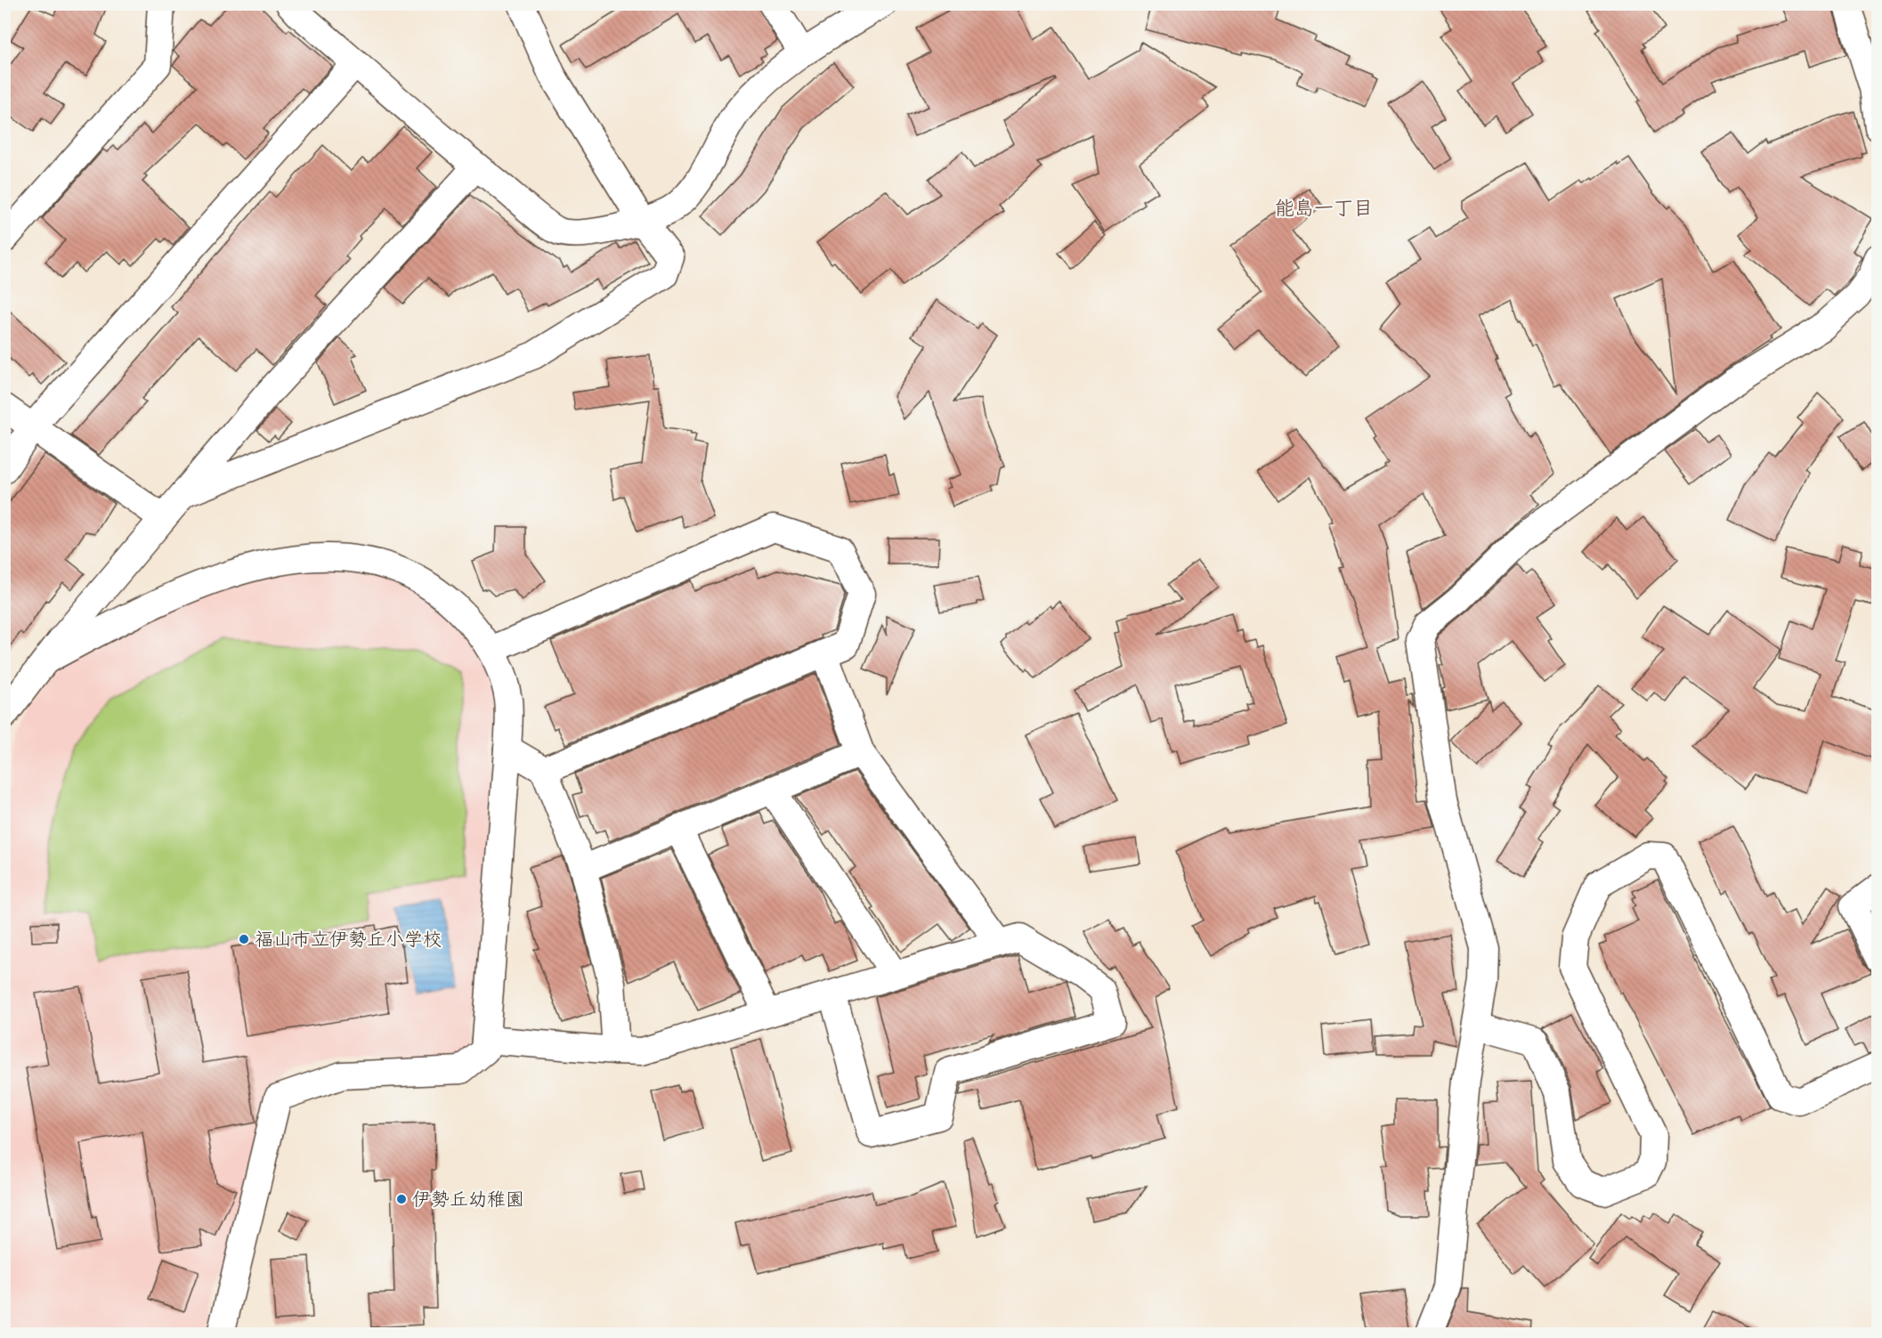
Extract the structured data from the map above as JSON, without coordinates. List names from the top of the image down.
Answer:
{
  "districts": ["能島一丁目"],
  "places": ["福山市立伊勢丘小学校", "伊勢丘幼稚園"]
}
